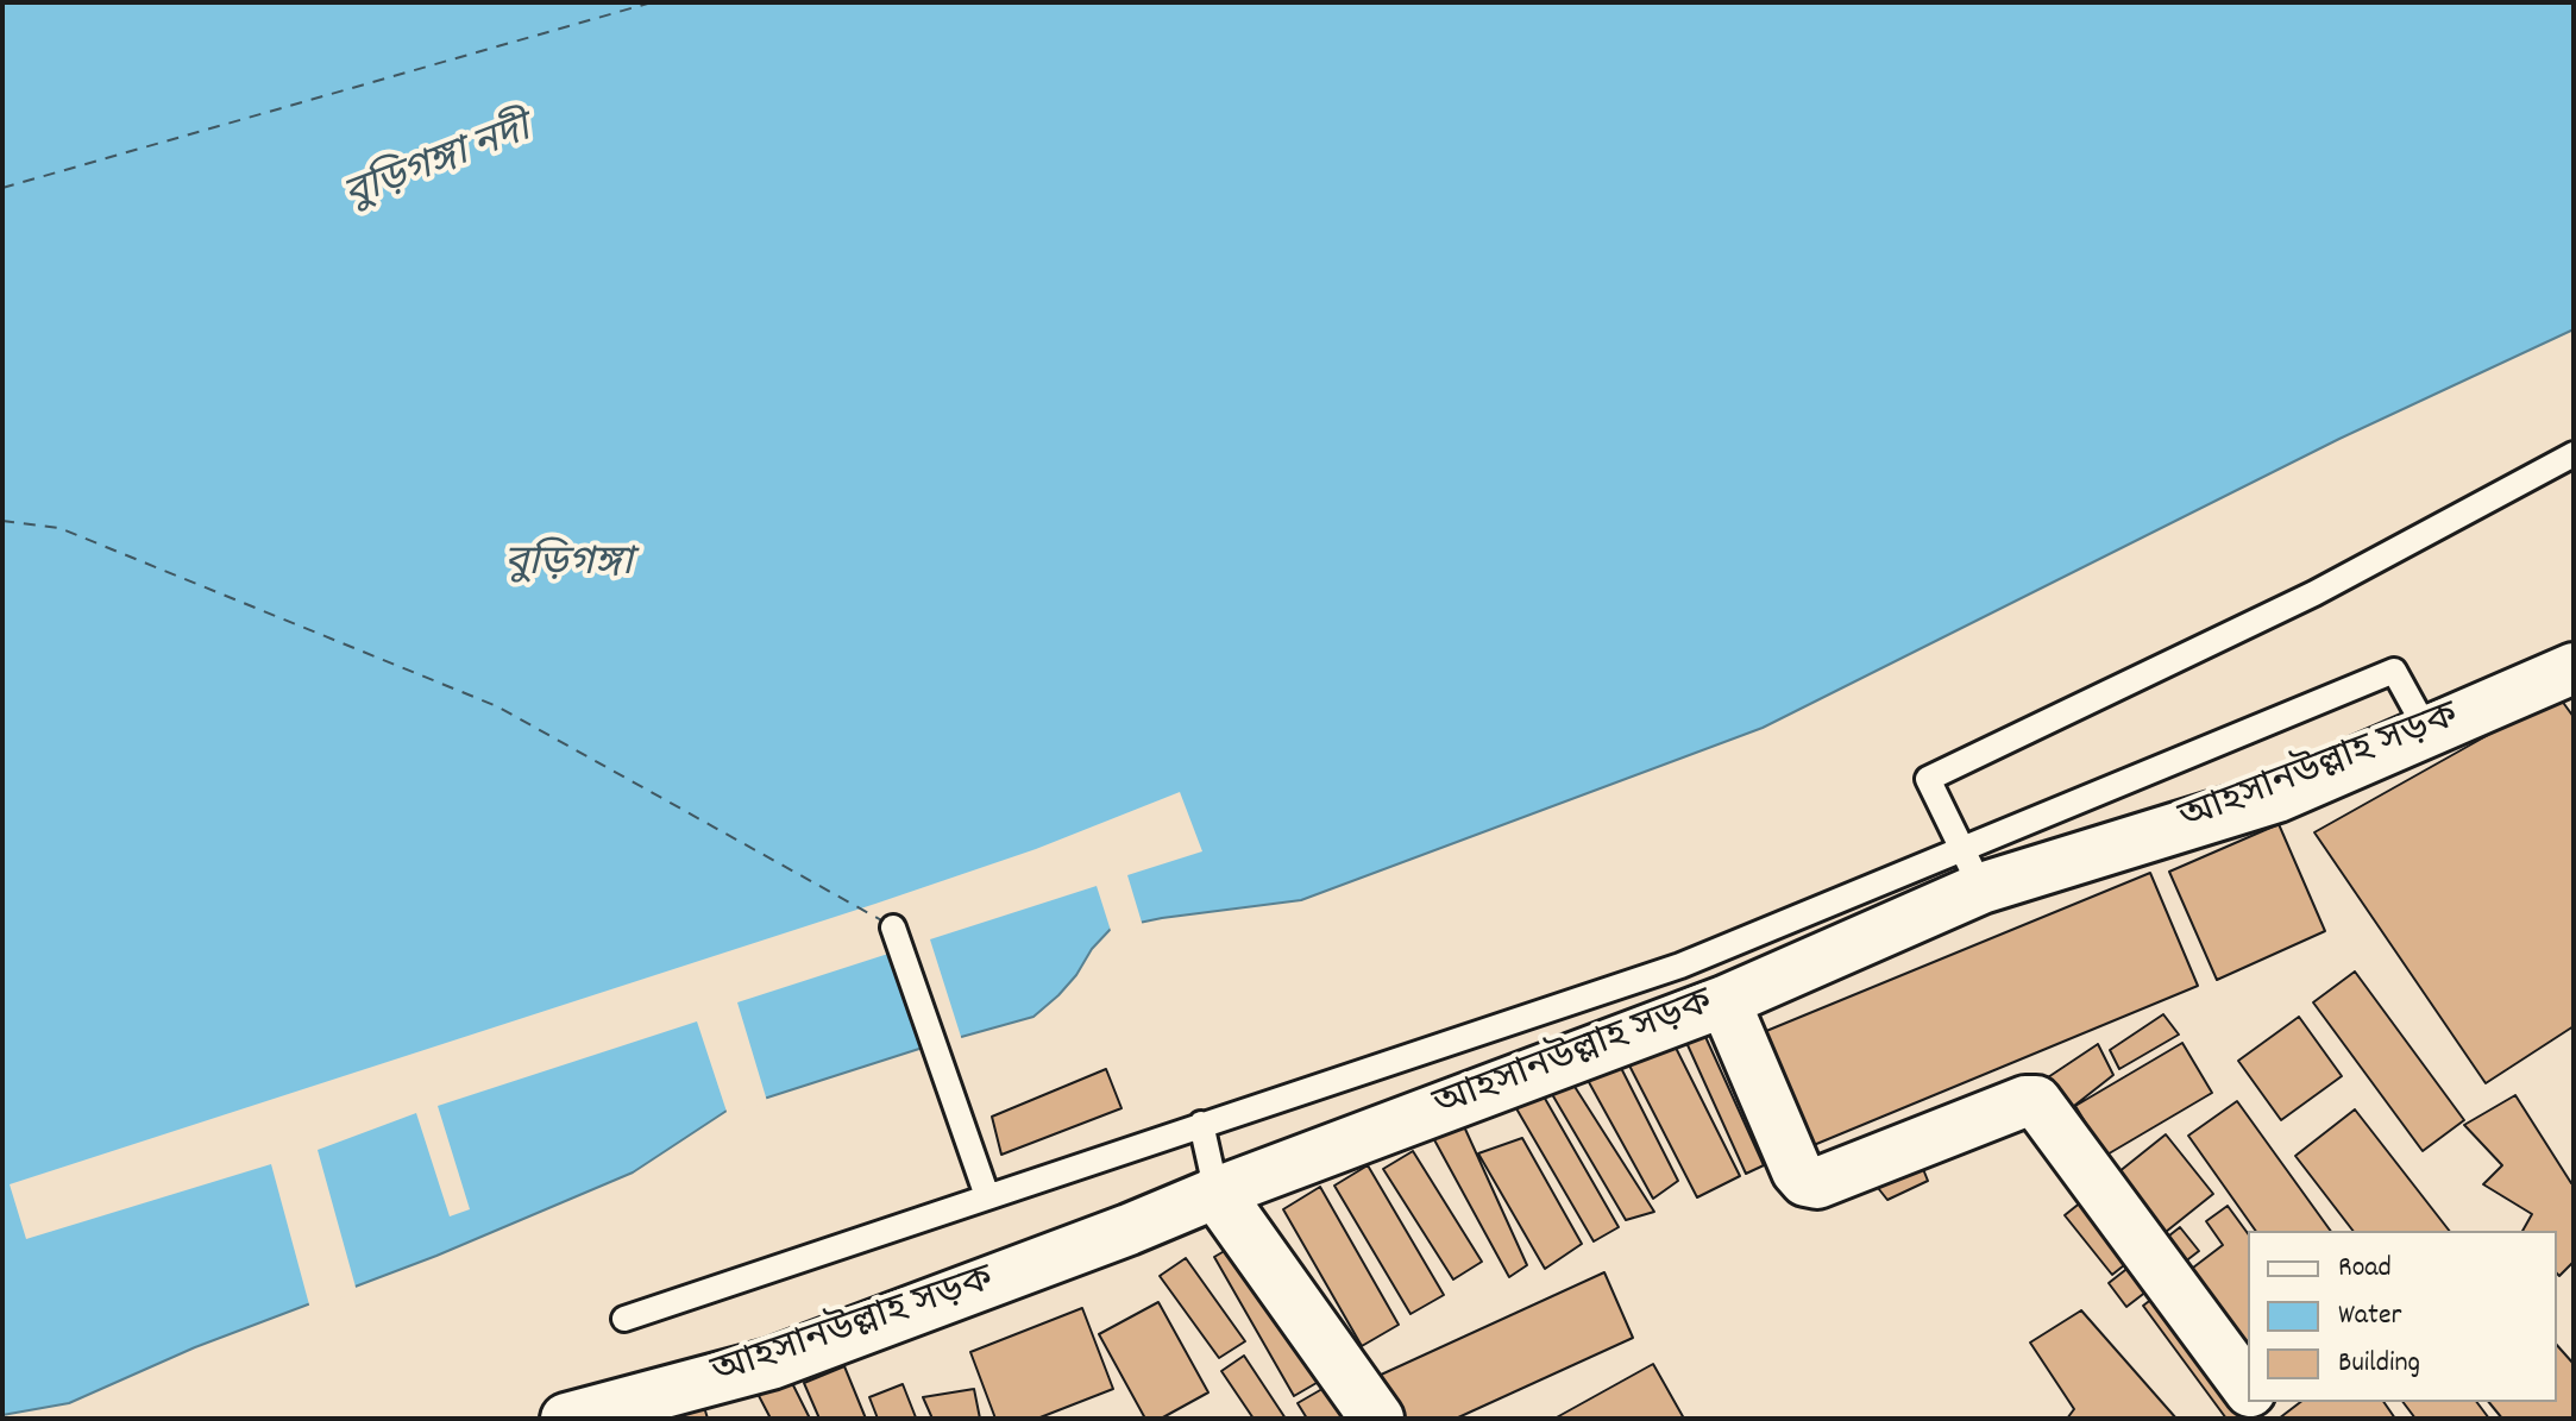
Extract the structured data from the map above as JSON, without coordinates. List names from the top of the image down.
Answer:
{
  "streets": {
    "street": ["আহসানউল্লাহ সড়ক"]
  },
  "water": ["বুড়িগঙ্গা নদী", "বুড়িগঙ্গা"],
  "legend": ["Road", "Water", "Building"]
}
